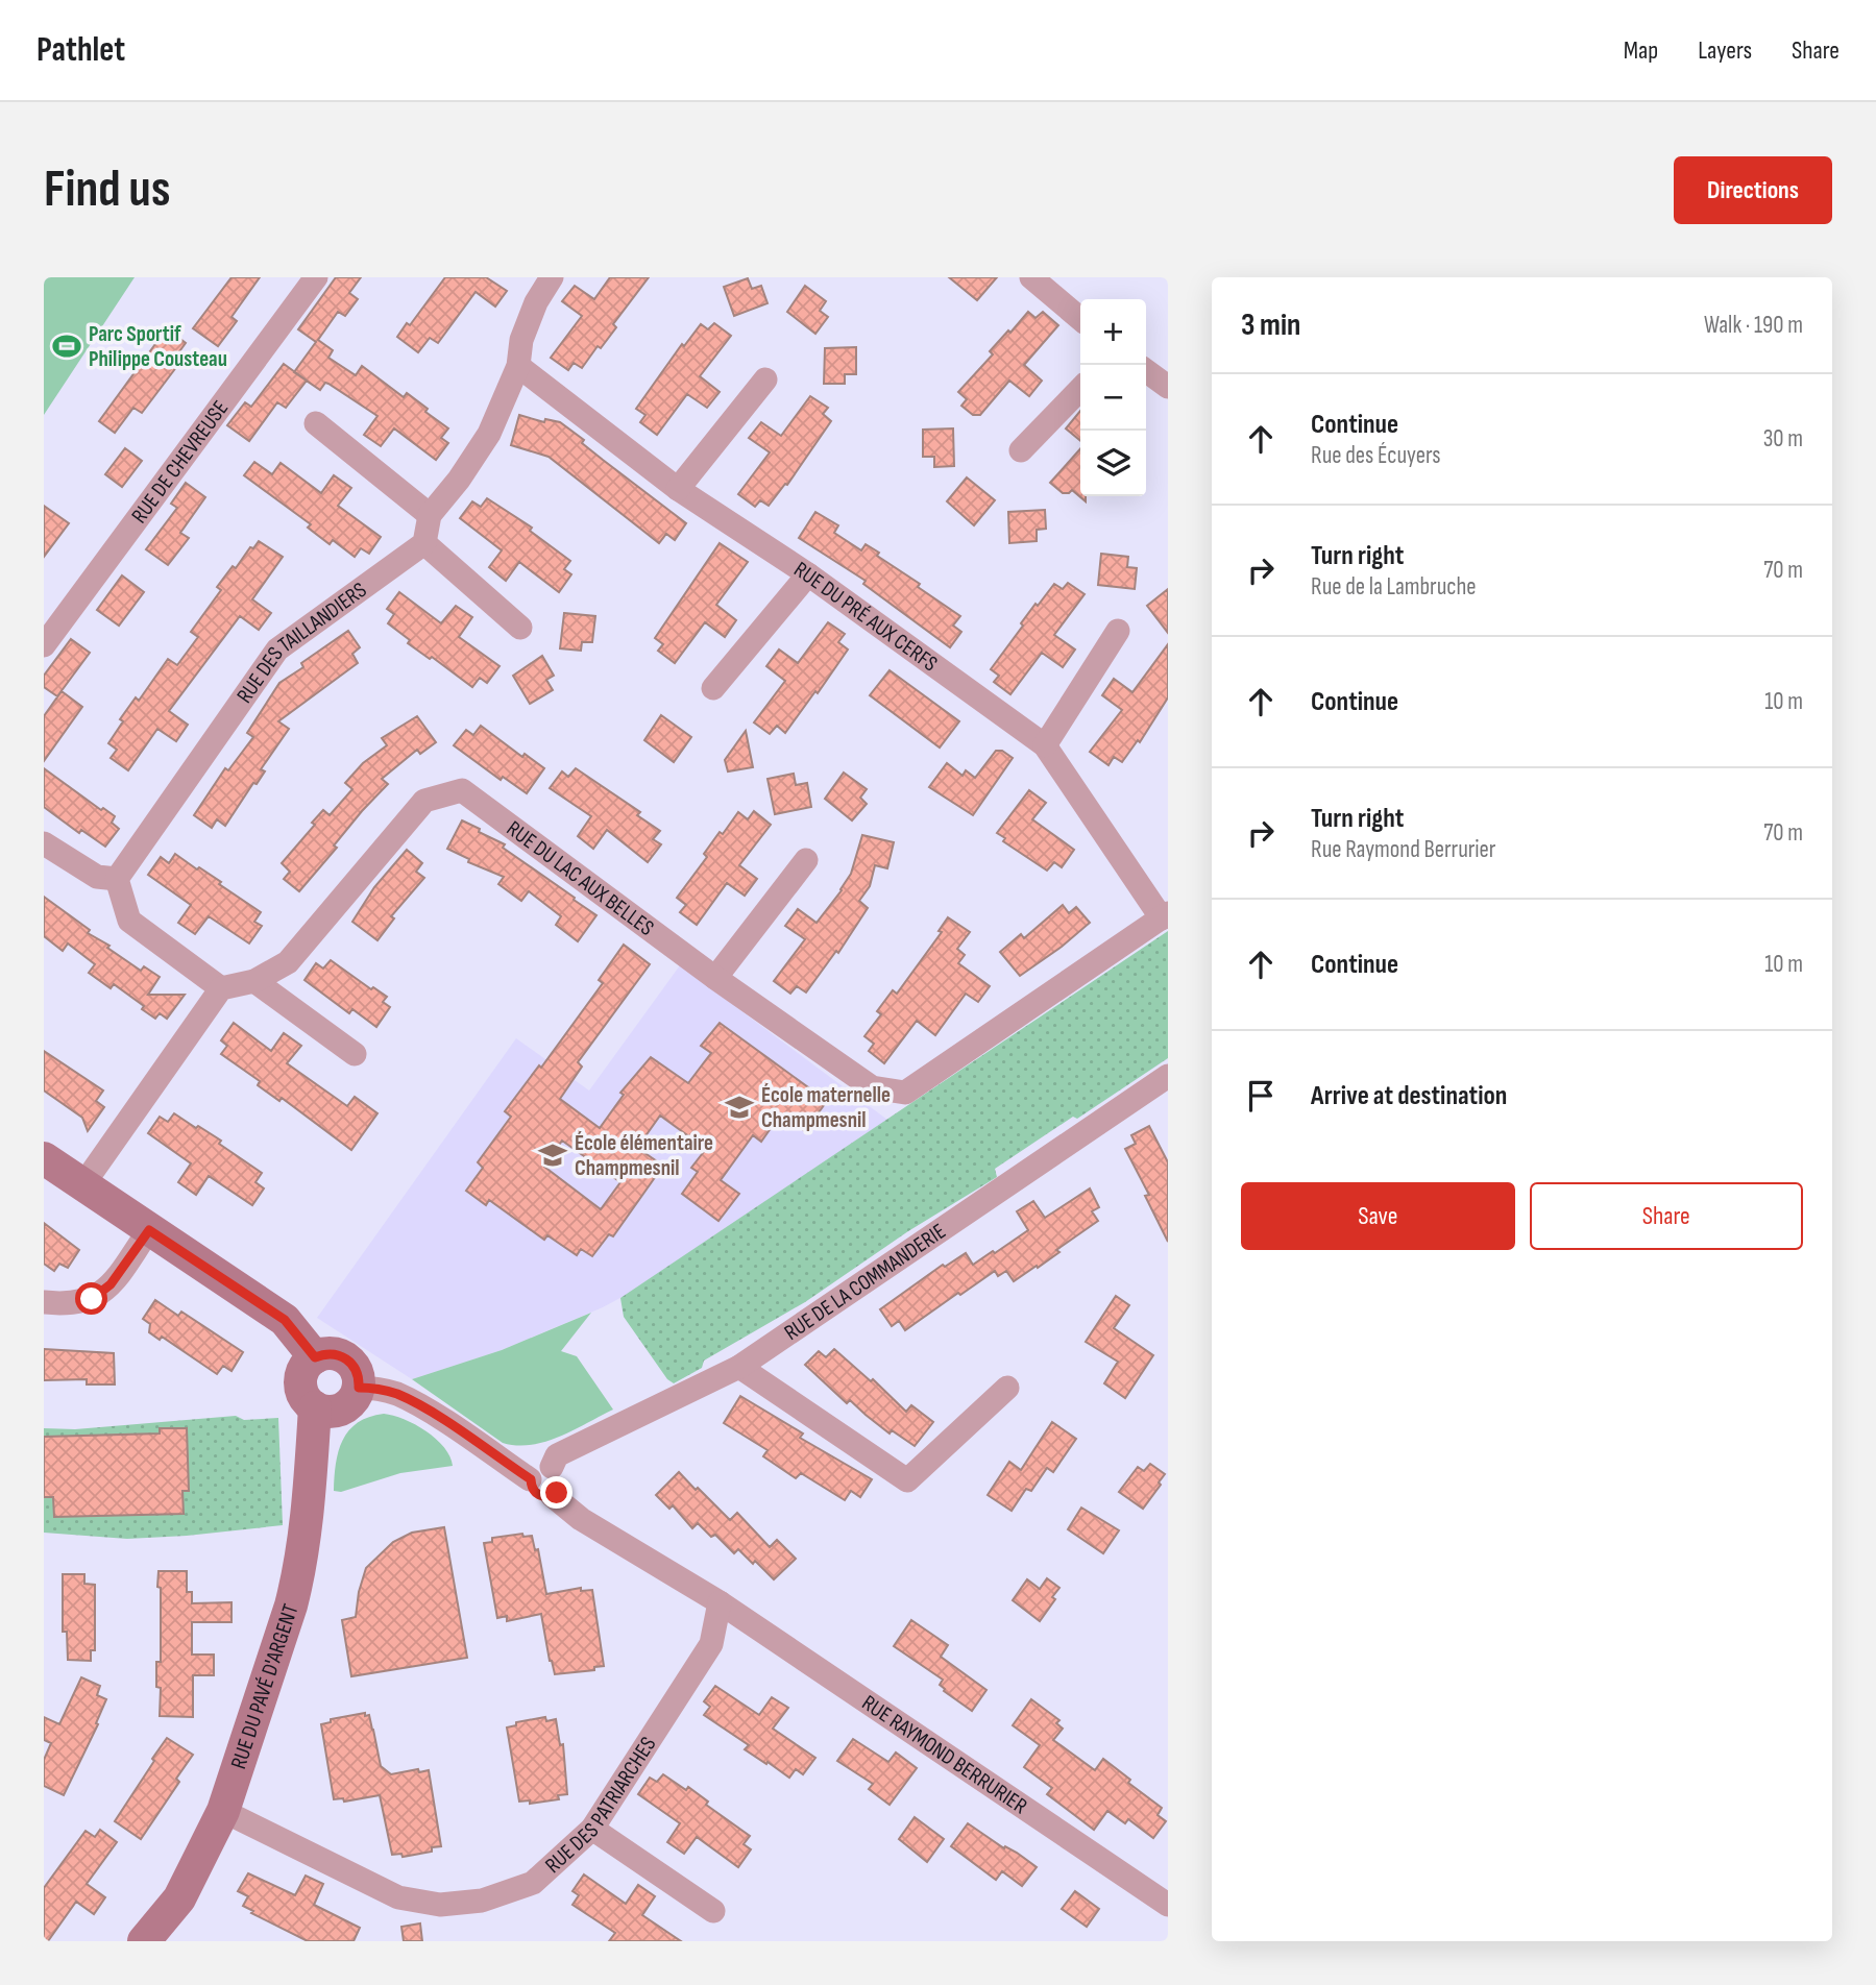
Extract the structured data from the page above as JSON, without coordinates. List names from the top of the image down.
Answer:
{
  "streets": {
    "street": [
      "RUE DE CHEVREUSE",
      "RUE DU PRÉ AUX CERFS",
      "RUE DES TAILLANDIERS",
      "RUE DU LAC AUX BELLES",
      "RUE DE LA COMMANDERIE",
      "RUE DU PAVÉ D'ARGENT",
      "RUE RAYMOND BERRURIER",
      "RUE DES PATRIARCHES"
    ]
  },
  "crossings": [
    ["RUE DU PRÉ AUX CERFS", "RUE DU LAC AUX BELLES"],
    ["RUE DU PAVÉ D'ARGENT", "RUE DES PATRIARCHES"],
    ["RUE RAYMOND BERRURIER", "RUE DES PATRIARCHES"]
  ],
  "places": {
    "sports": ["Parc Sportif Philippe Cousteau"],
    "school or university": ["École maternelle Champmesnil", "École élémentaire Champmesnil"]
  },
  "page": {
    "header": "Pathlet",
    "nav": ["Map", "Layers", "Share"],
    "buttons": [
      "Directions",
      ["Save", "Share"]
    ],
    "title": "Find us",
    "heading": ["3 min", "Walk · 190 m"],
    "map_buttons": ["+", "−"],
    "list": [
      ["Continue", "Rue des Écuyers", "30 m"],
      ["Turn right", "Rue de la Lambruche", "70 m"],
      ["Continue", "10 m"],
      ["Turn right", "Rue Raymond Berrurier", "70 m"],
      ["Continue", "10 m"],
      "Arrive at destination"
    ]
  }
}
